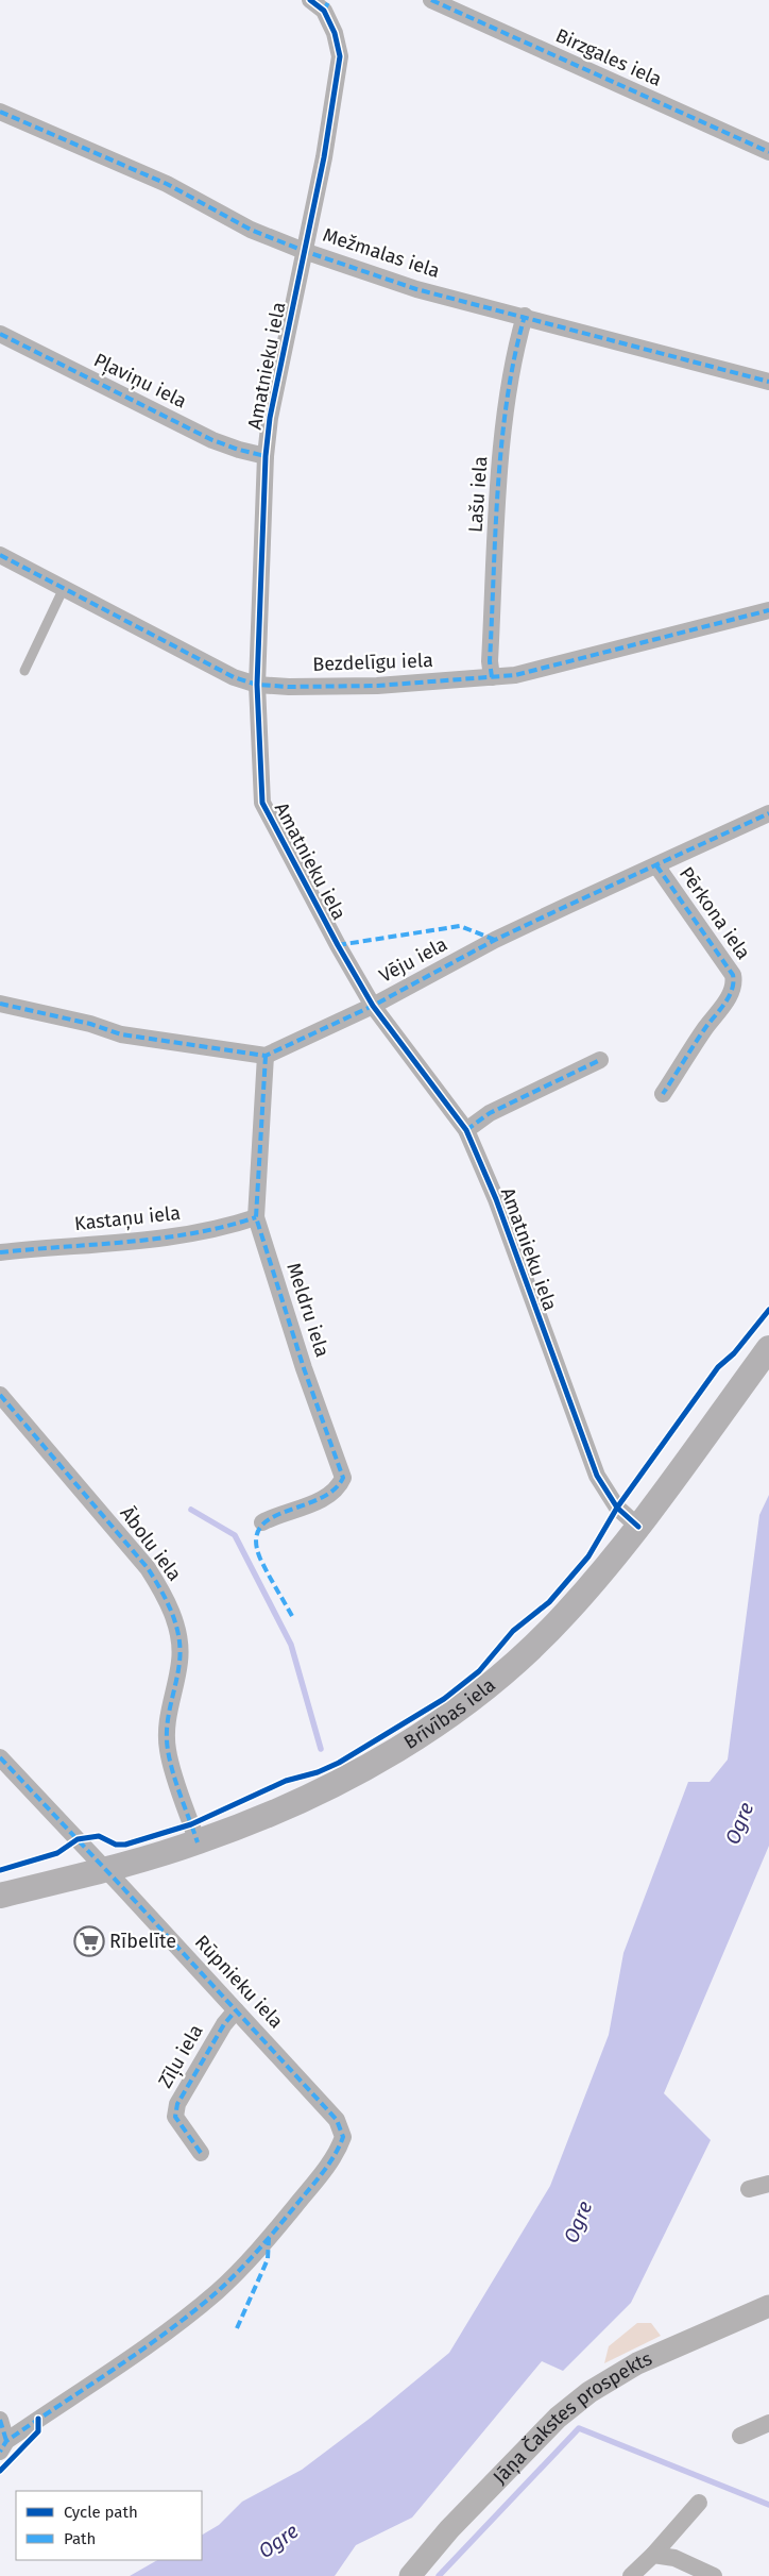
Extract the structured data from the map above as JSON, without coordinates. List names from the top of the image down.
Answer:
{
  "streets": {
    "main road": ["Brīvības iela"],
    "street": [
      "Birzgales iela",
      "Mežmalas iela",
      "Amatnieku iela",
      "Pļaviņu iela",
      "Lašu iela",
      "Bezdelīgu iela",
      "Pērkona iela",
      "Vēju iela",
      "Kastaņu iela",
      "Meldru iela",
      "Ābolu iela",
      "Rūpnieku iela",
      "Zīļu iela",
      "Jāņa Čakstes prospekts"
    ]
  },
  "crossings": [
    ["Mežmalas iela", "Amatnieku iela"],
    ["Mežmalas iela", "Lašu iela"],
    ["Amatnieku iela", "Pļaviņu iela"],
    ["Amatnieku iela", "Bezdelīgu iela"],
    ["Amatnieku iela", "Vēju iela"],
    ["Amatnieku iela", "Brīvības iela"],
    ["Lašu iela", "Bezdelīgu iela"],
    ["Pērkona iela", "Vēju iela"],
    ["Vēju iela", "Meldru iela"],
    ["Kastaņu iela", "Meldru iela"],
    ["Ābolu iela", "Brīvības iela"],
    ["Brīvības iela", "Rūpnieku iela"],
    ["Rūpnieku iela", "Zīļu iela"]
  ],
  "water": ["Ogre"],
  "places": {
    "supermarket": ["Rībelīte"]
  },
  "legend": ["Cycle path", "Path"]
}
